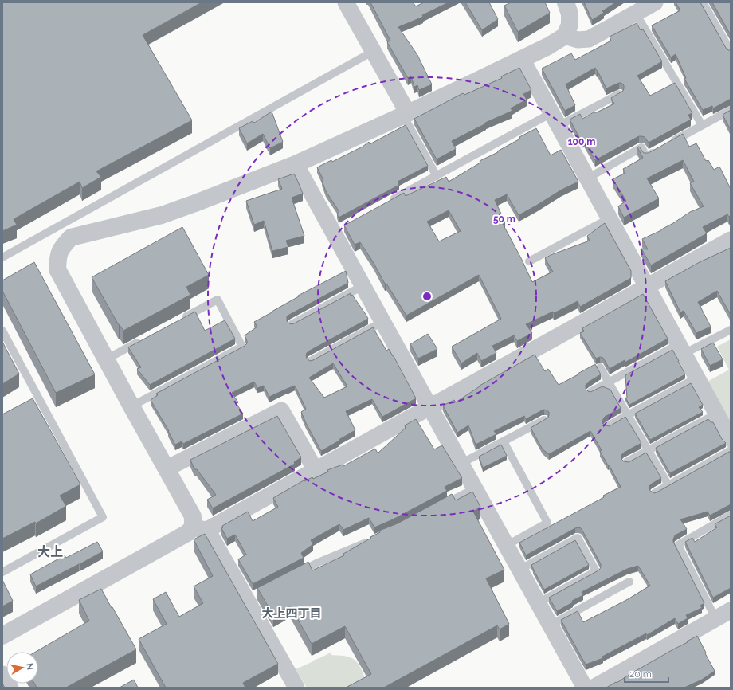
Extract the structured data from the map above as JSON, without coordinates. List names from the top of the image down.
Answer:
{
  "districts": ["大上", "大上四丁目"],
  "scale_bar": "20 m",
  "north": "right",
  "rings": ["100 m", "50 m"]
}
